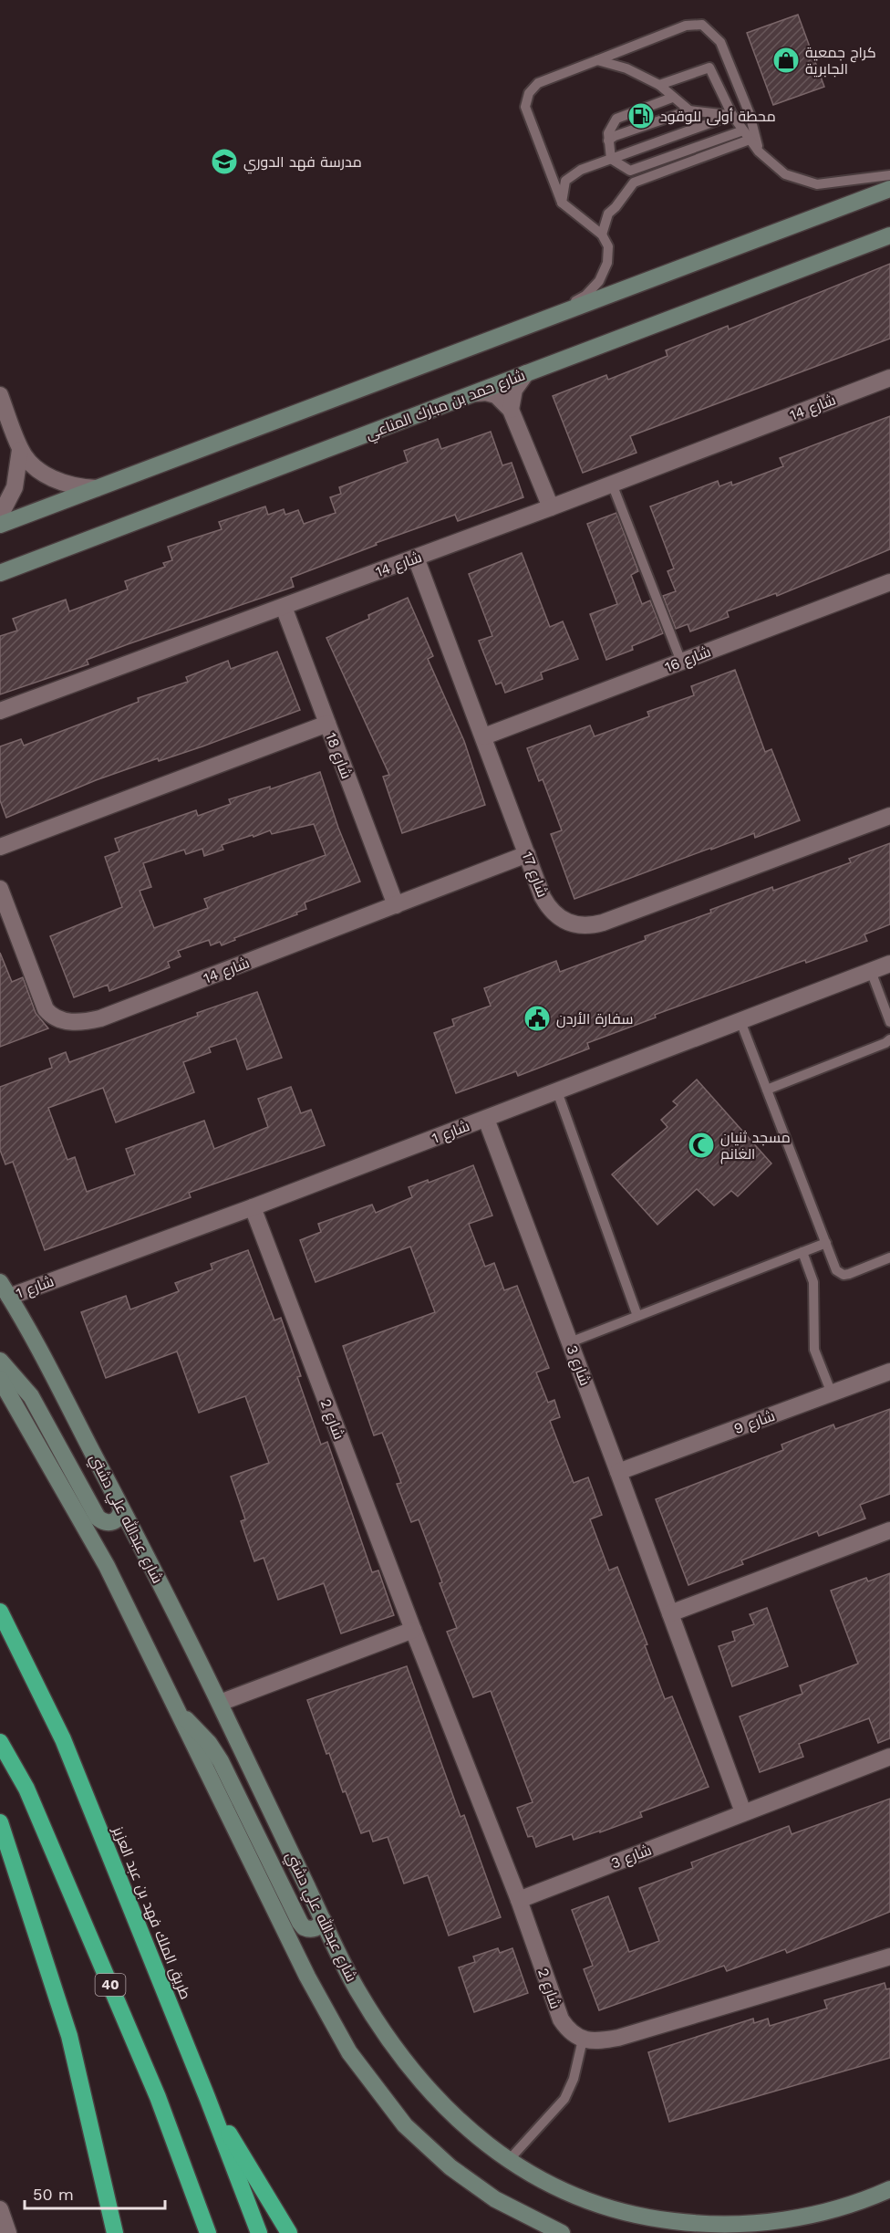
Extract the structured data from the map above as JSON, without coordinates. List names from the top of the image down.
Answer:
{
  "streets": {
    "highway": ["طريق الملك فهد بن عبد العزيز", "40"],
    "main road": ["شارع حمد بن مبارك المناعي", "شارع عبدالله علي دشتي"],
    "street": [
      "شارع 14",
      "شارع 16",
      "شارع 18",
      "شارع 17",
      "شارع 1",
      "شارع 3",
      "شارع 2",
      "شارع 9"
    ]
  },
  "crossings": [
    ["شارع 14", "شارع 18"],
    ["شارع 14", "شارع 17"],
    ["شارع 16", "شارع 17"],
    ["شارع 1", "شارع 3"],
    ["شارع 1", "شارع 2"],
    ["شارع 1", "شارع عبدالله علي دشتي"],
    ["شارع 3", "شارع 2"],
    ["شارع 3", "شارع 9"]
  ],
  "places": {
    "shop": ["كراج جمعية الجابرية"],
    "fuel station": ["محطة أولى للوقود"],
    "school or university": ["مدرسة فهد الدوري"],
    "public building": ["سفارة الأردن"],
    "mosque": ["مسجد ثنيان الغانم"]
  },
  "scale_bar": "50 m"
}
